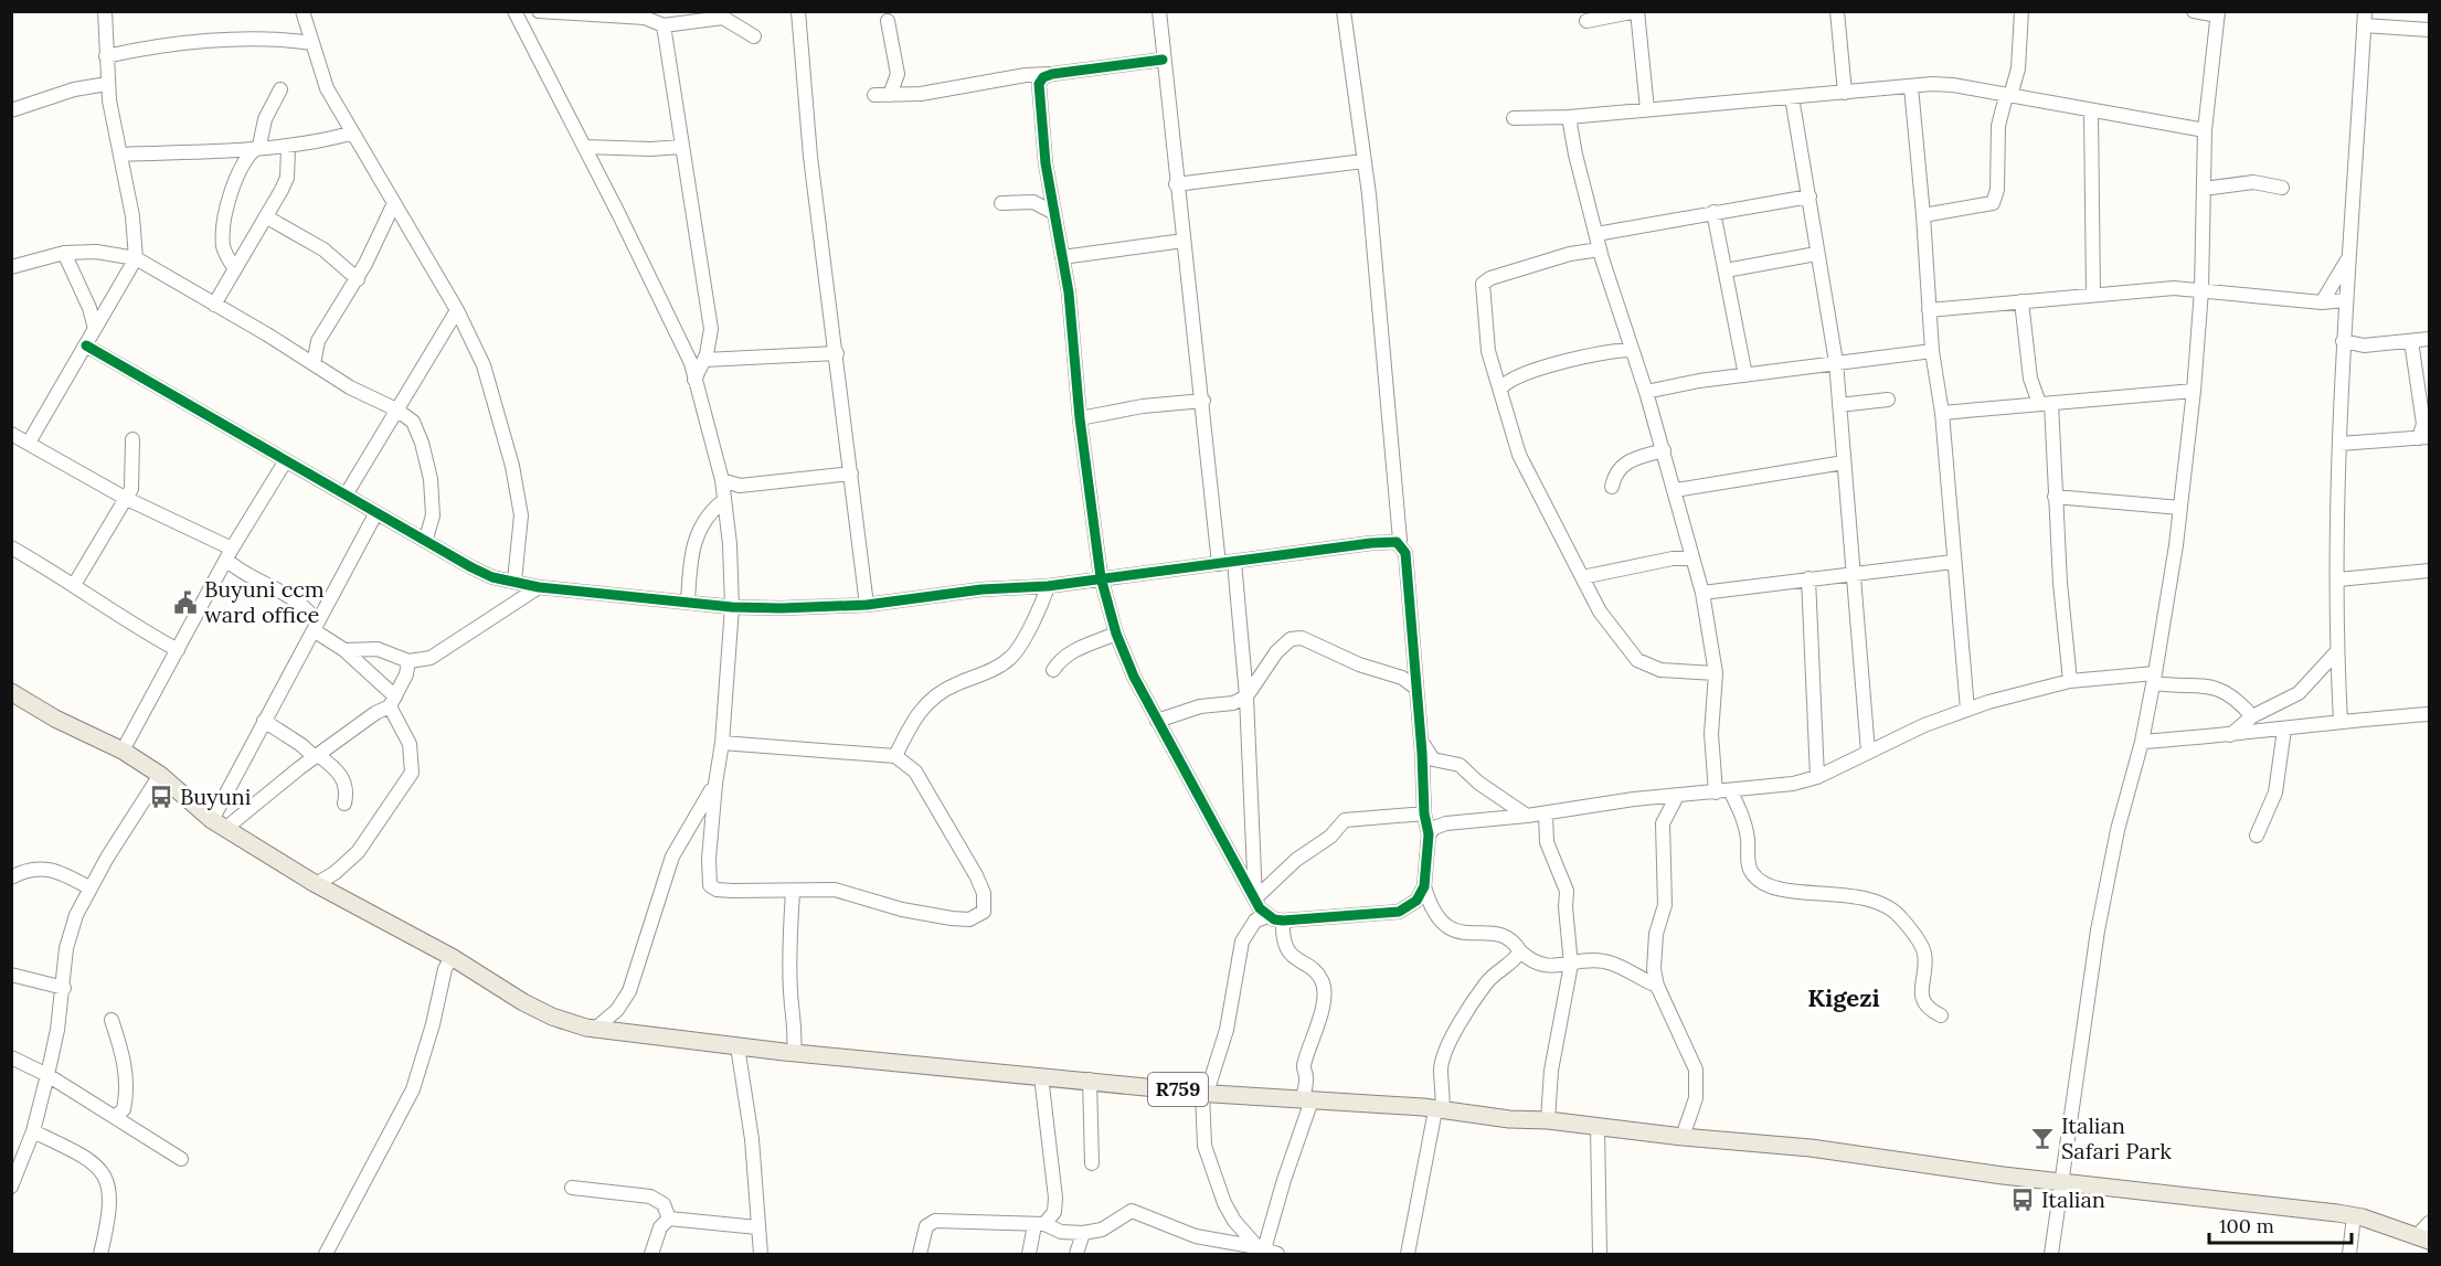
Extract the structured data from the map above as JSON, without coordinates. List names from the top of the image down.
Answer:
{
  "streets": {
    "main road": ["R759"]
  },
  "districts": ["Kigezi"],
  "places": {
    "public building": ["Buyuni ccm ward office"],
    "bus stop": ["Buyuni", "Italian"],
    "bar": ["Italian Safari Park"]
  },
  "scale_bar": "100 m"
}
